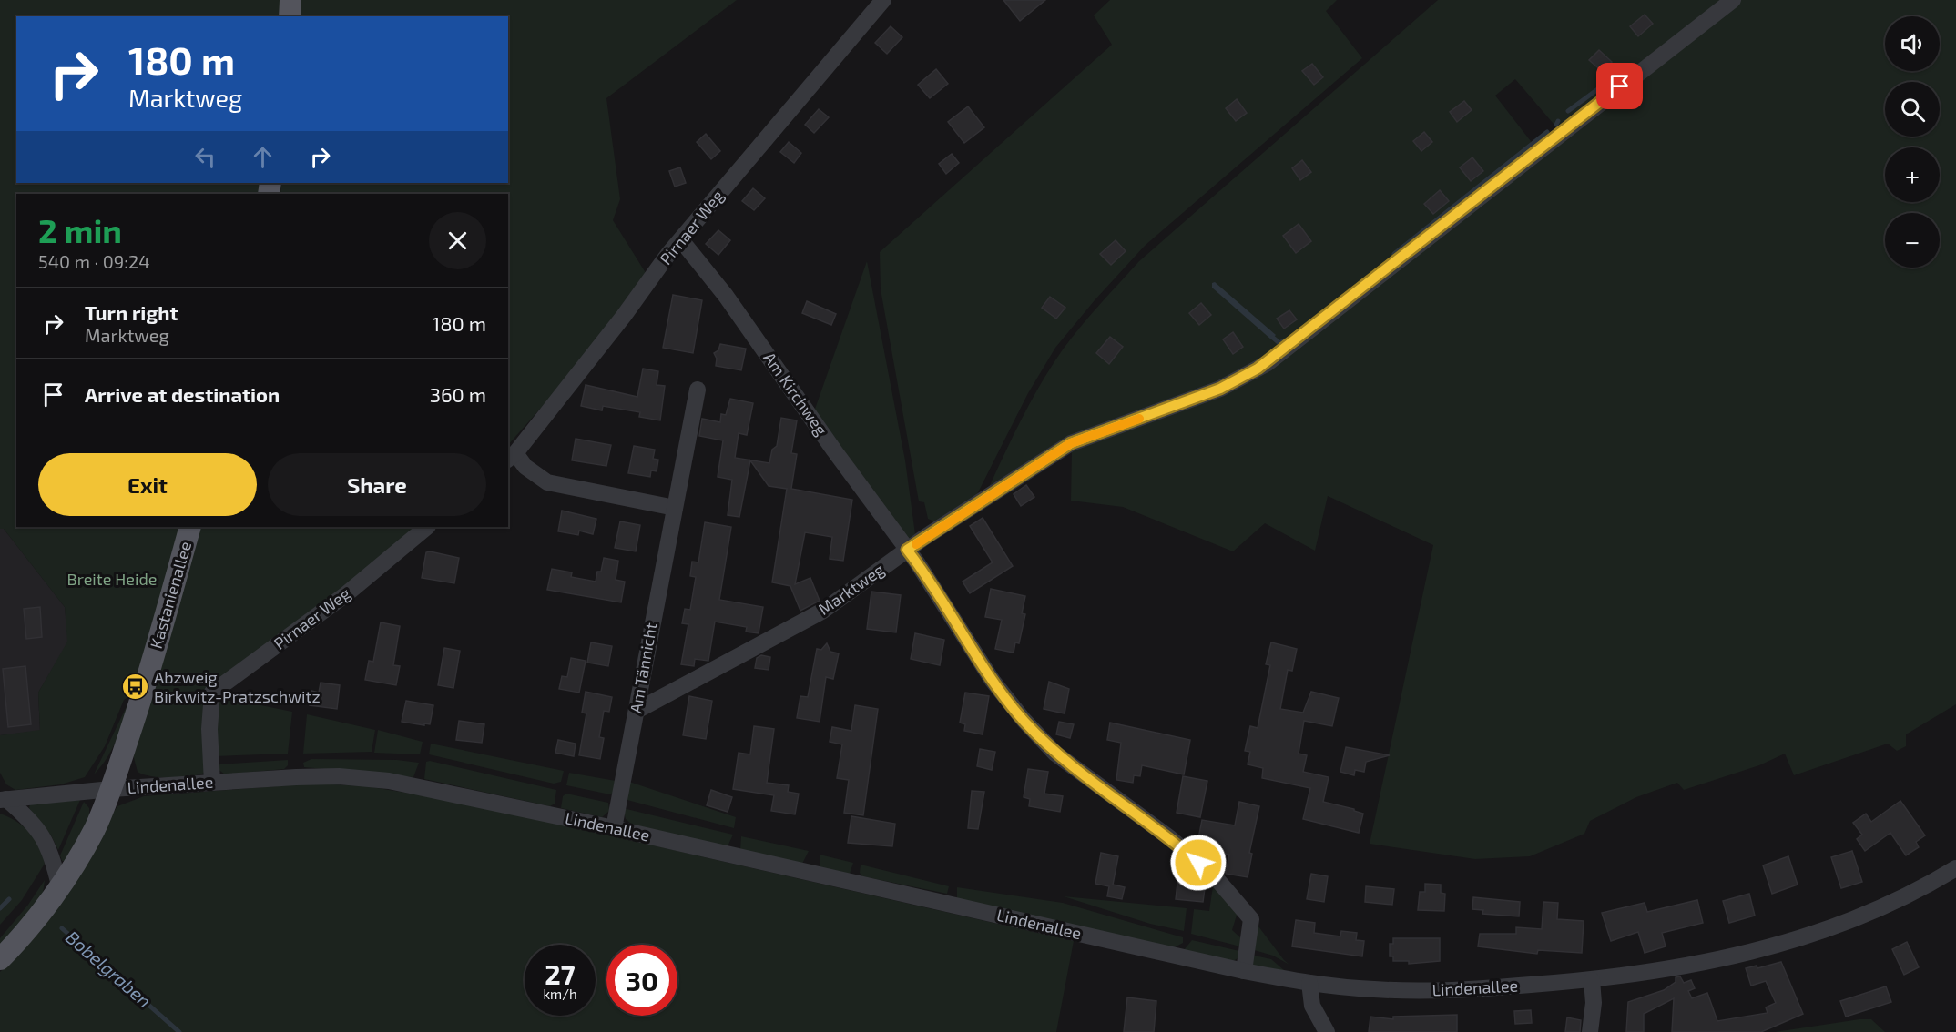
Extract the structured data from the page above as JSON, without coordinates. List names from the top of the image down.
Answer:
{
  "streets": {
    "main road": ["Kastanienallee"],
    "street": [
      "Pirnaer Weg",
      "Am Kirchweg",
      "Marktweg",
      "Am Tännicht",
      "Lindenallee"
    ]
  },
  "crossings": [
    ["Pirnaer Weg", "Am Kirchweg"],
    ["Pirnaer Weg", "Lindenallee"],
    ["Am Kirchweg", "Marktweg"],
    ["Am Kirchweg", "Lindenallee"],
    ["Marktweg", "Am Tännicht"],
    ["Kastanienallee", "Lindenallee"],
    ["Am Tännicht", "Lindenallee"]
  ],
  "water": ["Bobelgraben"],
  "parks": ["Breite Heide"],
  "places": {
    "bus stop": ["Abzweig Birkwitz-Pratzschwitz"]
  },
  "page": {
    "map_buttons": ["+", "−"],
    "turn": ["180 m", "Marktweg"],
    "heading": ["2 min", "540 m · 09:24"],
    "list": [
      {
        "name": "Turn right",
        "note": "Marktweg",
        "value": "180 m"
      },
      {
        "name": "Arrive at destination",
        "value": "360 m"
      }
    ],
    "buttons": ["Exit", "Share"],
    "speed": "27 km/h",
    "limit": "30"
  }
}
